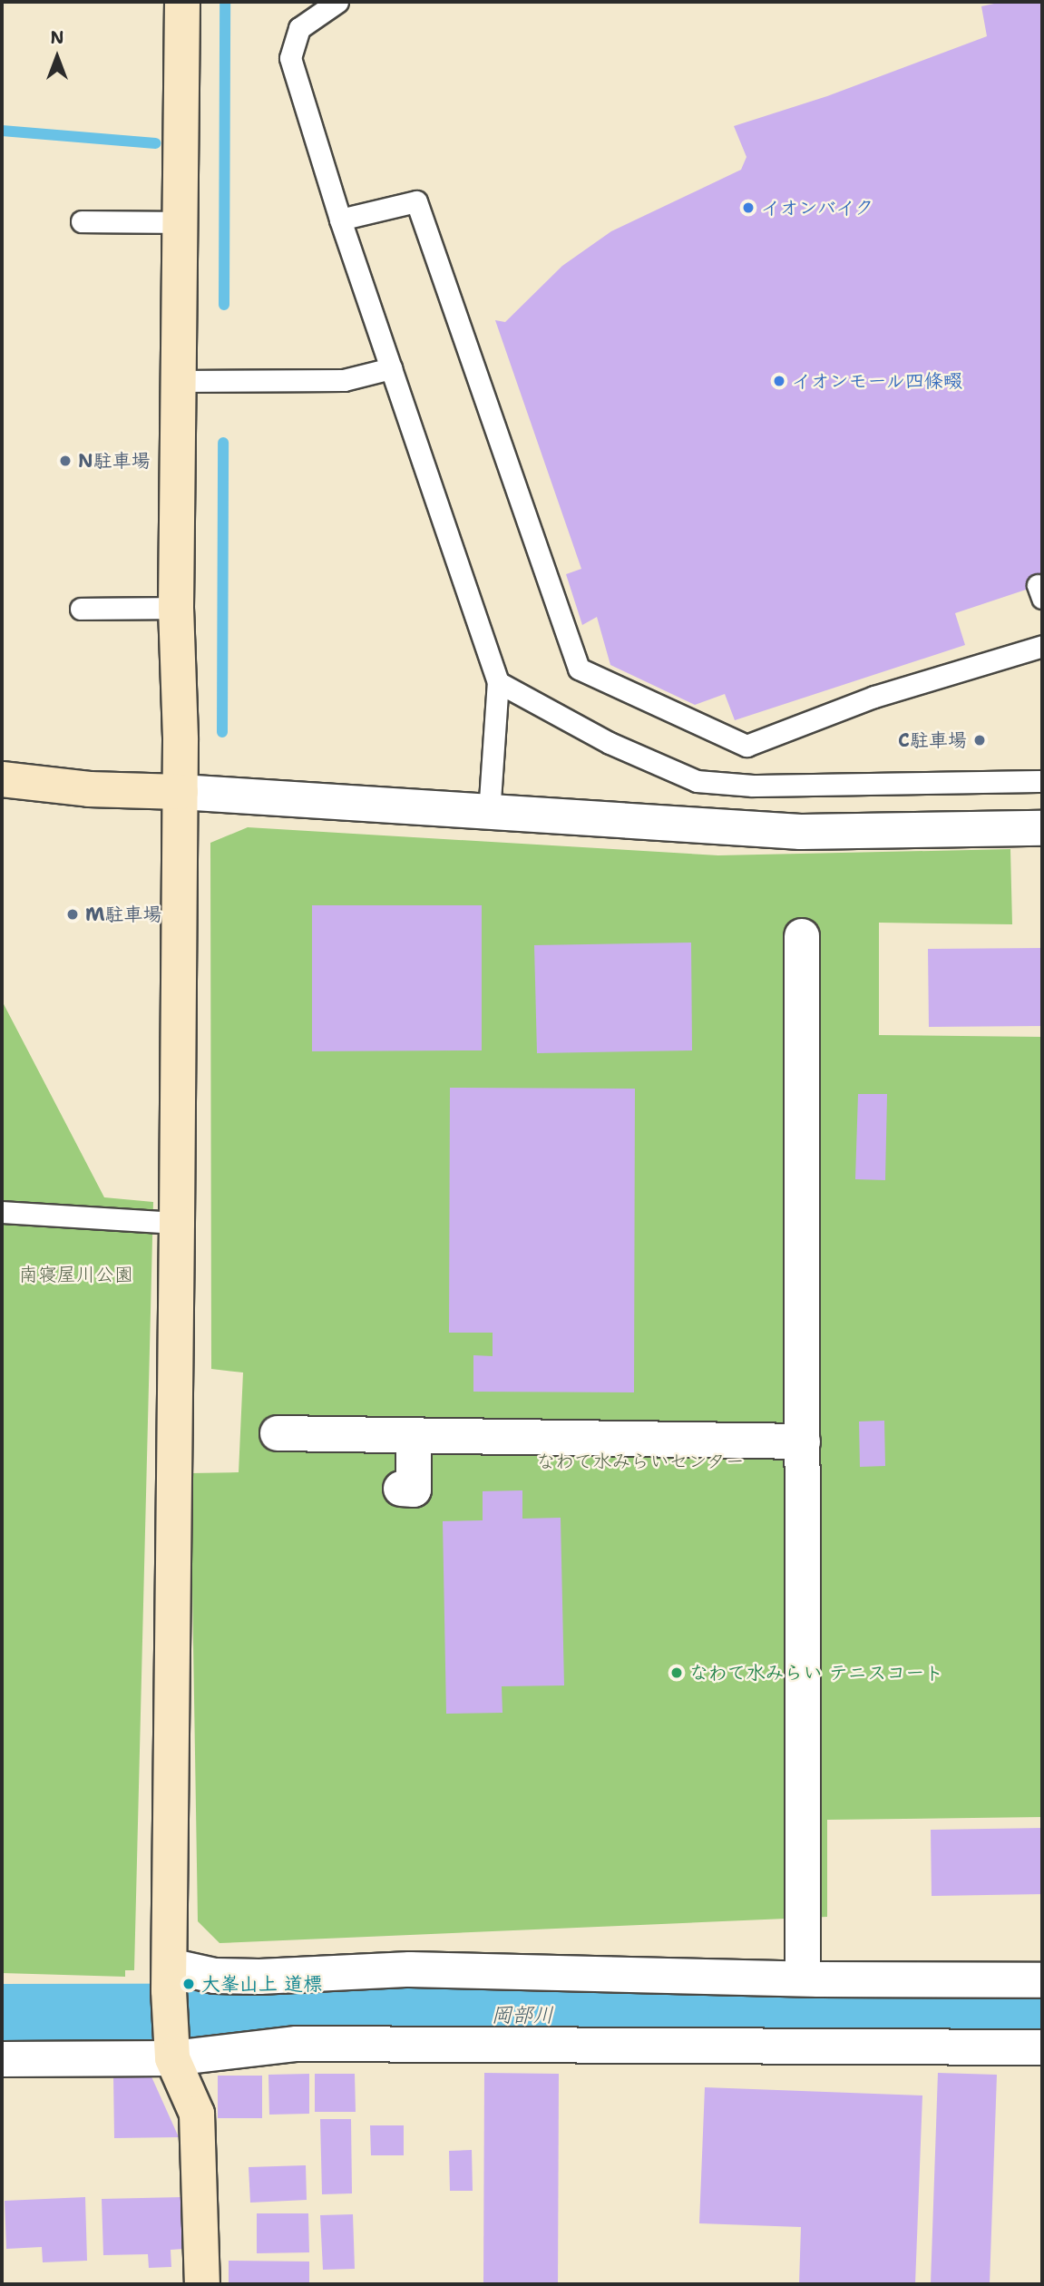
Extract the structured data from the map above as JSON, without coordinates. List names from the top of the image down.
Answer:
{
  "water": ["岡部川"],
  "parks": ["南寝屋川公園", "なわて水みらいセンター"],
  "places": [
    "イオンバイク",
    "イオンモール四條畷",
    "N駐車場",
    "C駐車場",
    "M駐車場",
    "なわて水みらい テニスコート",
    "大峯山上 道標"
  ],
  "north": "top"
}
